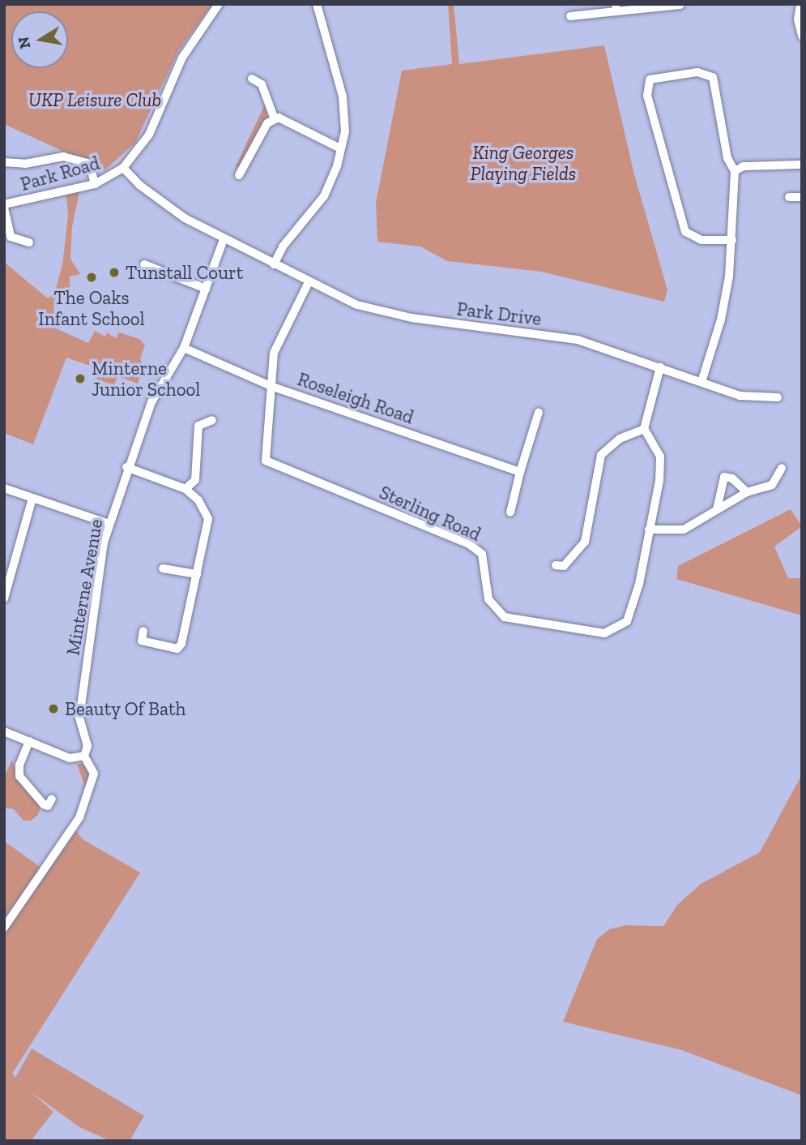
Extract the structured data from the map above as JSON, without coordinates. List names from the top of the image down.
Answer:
{
  "streets": {
    "street": [
      "Park Road",
      "Park Drive",
      "Roseleigh Road",
      "Sterling Road",
      "Minterne Avenue"
    ]
  },
  "crossings": [
    ["Park Road", "Park Drive"],
    ["Park Drive", "Sterling Road"],
    ["Park Drive", "Minterne Avenue"],
    ["Roseleigh Road", "Sterling Road"],
    ["Roseleigh Road", "Minterne Avenue"]
  ],
  "parks": ["UKP Leisure Club", "King Georges Playing Fields"],
  "places": [
    "Tunstall Court",
    "The Oaks Infant School",
    "Minterne Junior School",
    "Beauty Of Bath"
  ],
  "north": "left"
}
